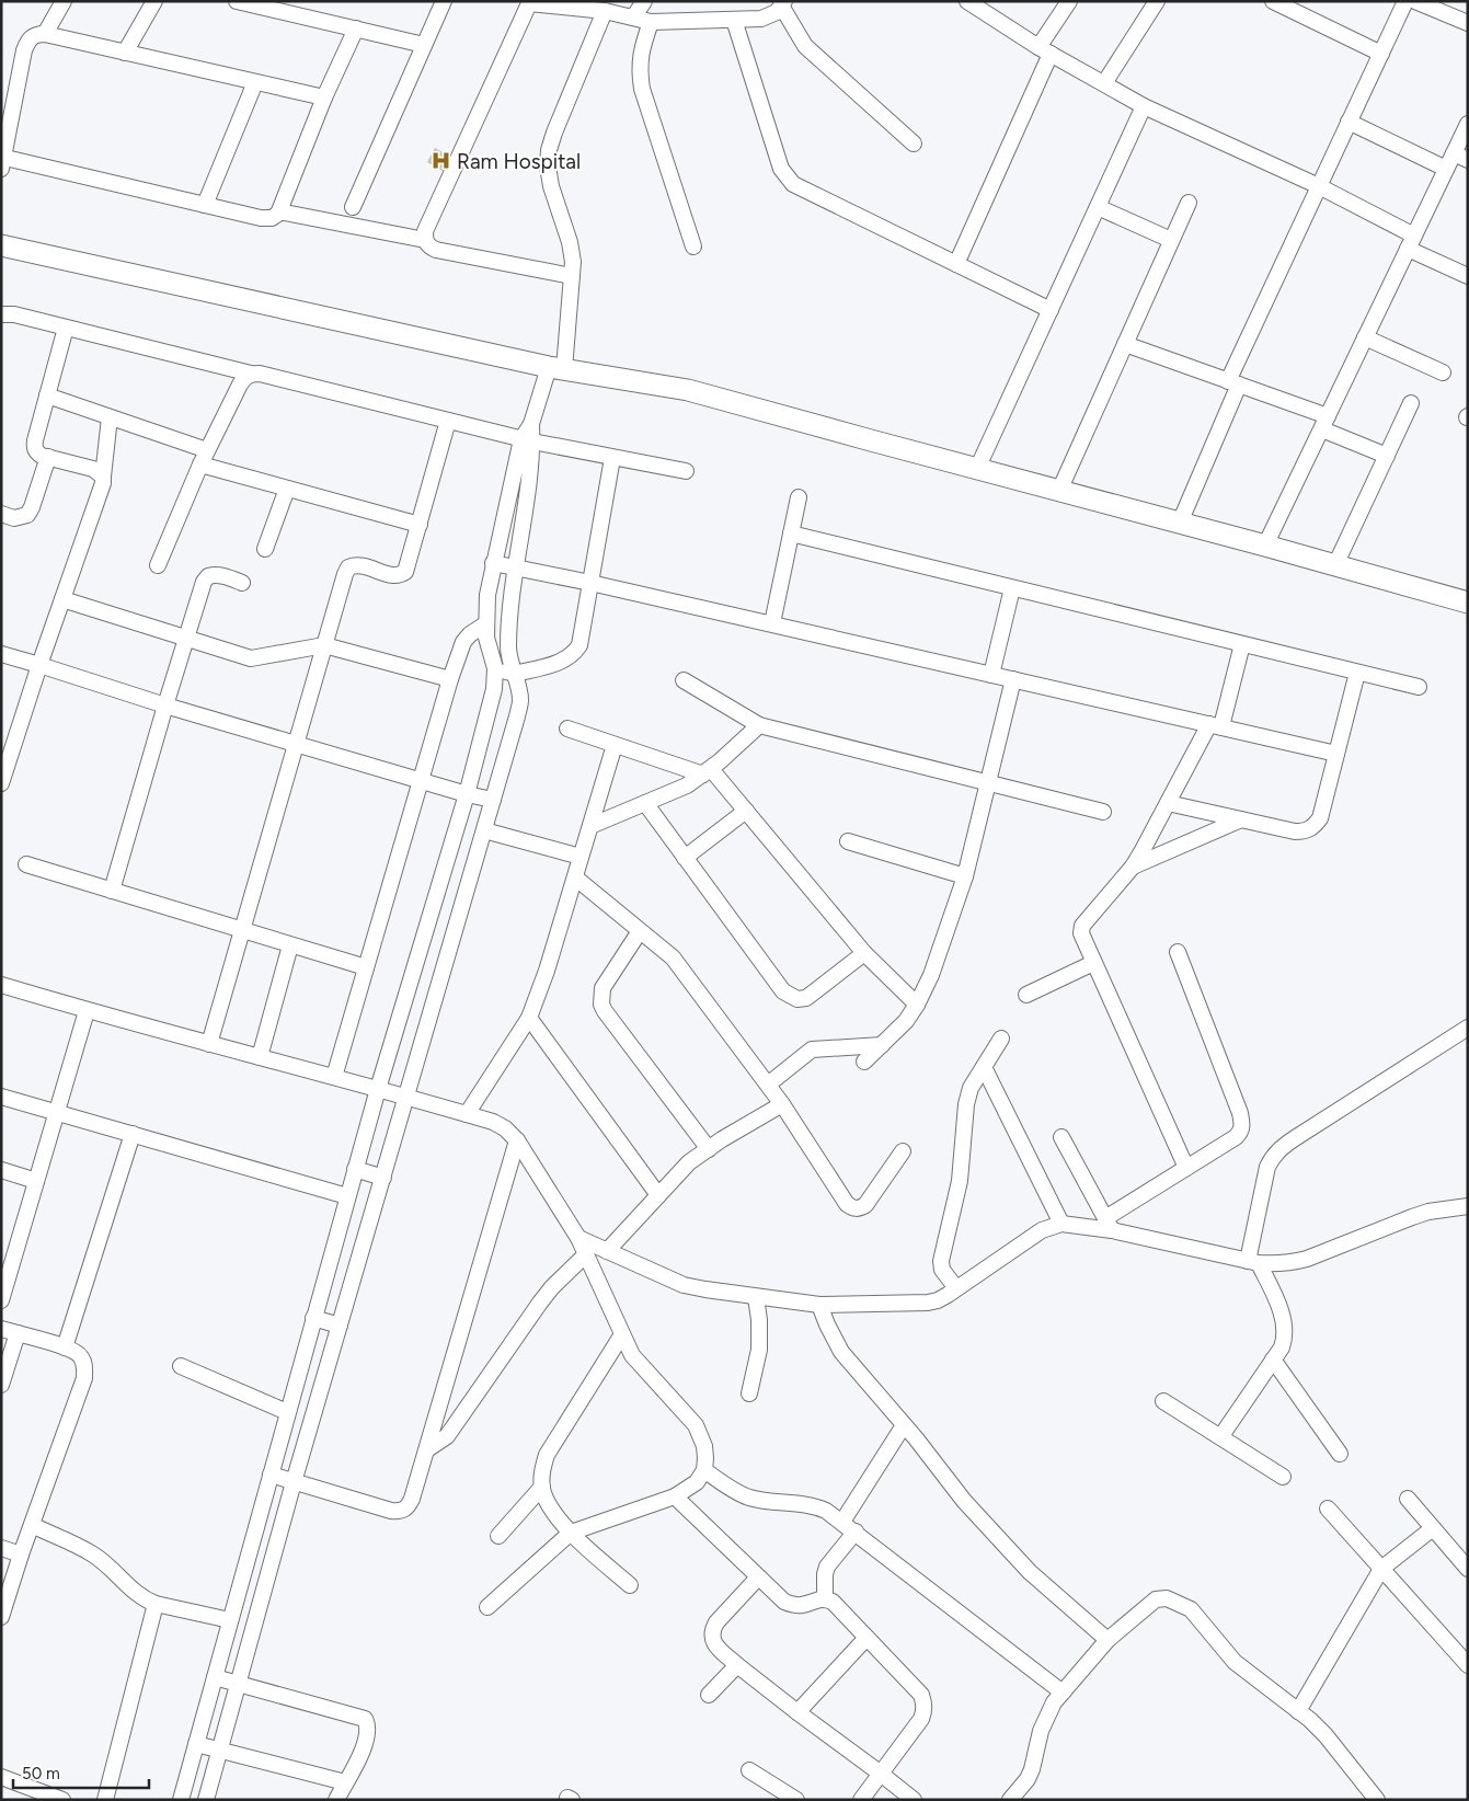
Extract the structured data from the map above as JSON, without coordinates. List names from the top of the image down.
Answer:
{
  "places": {
    "hospital": ["Ram Hospital"]
  },
  "scale_bar": "50 m"
}
